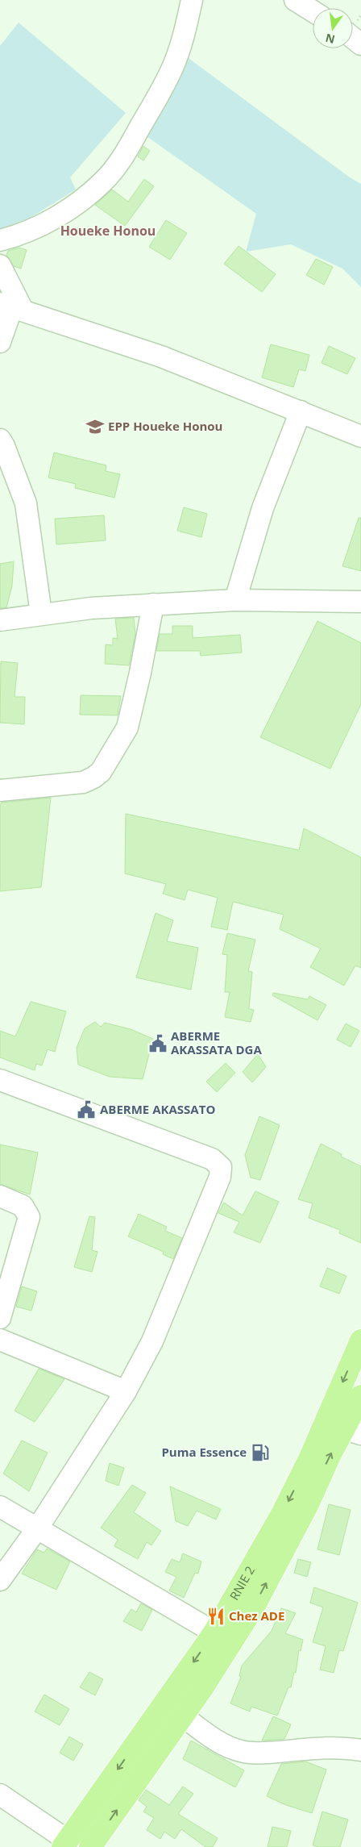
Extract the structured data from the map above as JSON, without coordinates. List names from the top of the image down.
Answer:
{
  "streets": {
    "highway": ["RNIE 2"]
  },
  "districts": ["Houeke Honou"],
  "places": {
    "school or university": ["EPP Houeke Honou"],
    "public building": ["ABERME AKASSATA DGA", "ABERME AKASSATO"],
    "fuel station": ["Puma Essence"],
    "restaurant": ["Chez ADE"]
  },
  "north": "bottom"
}
